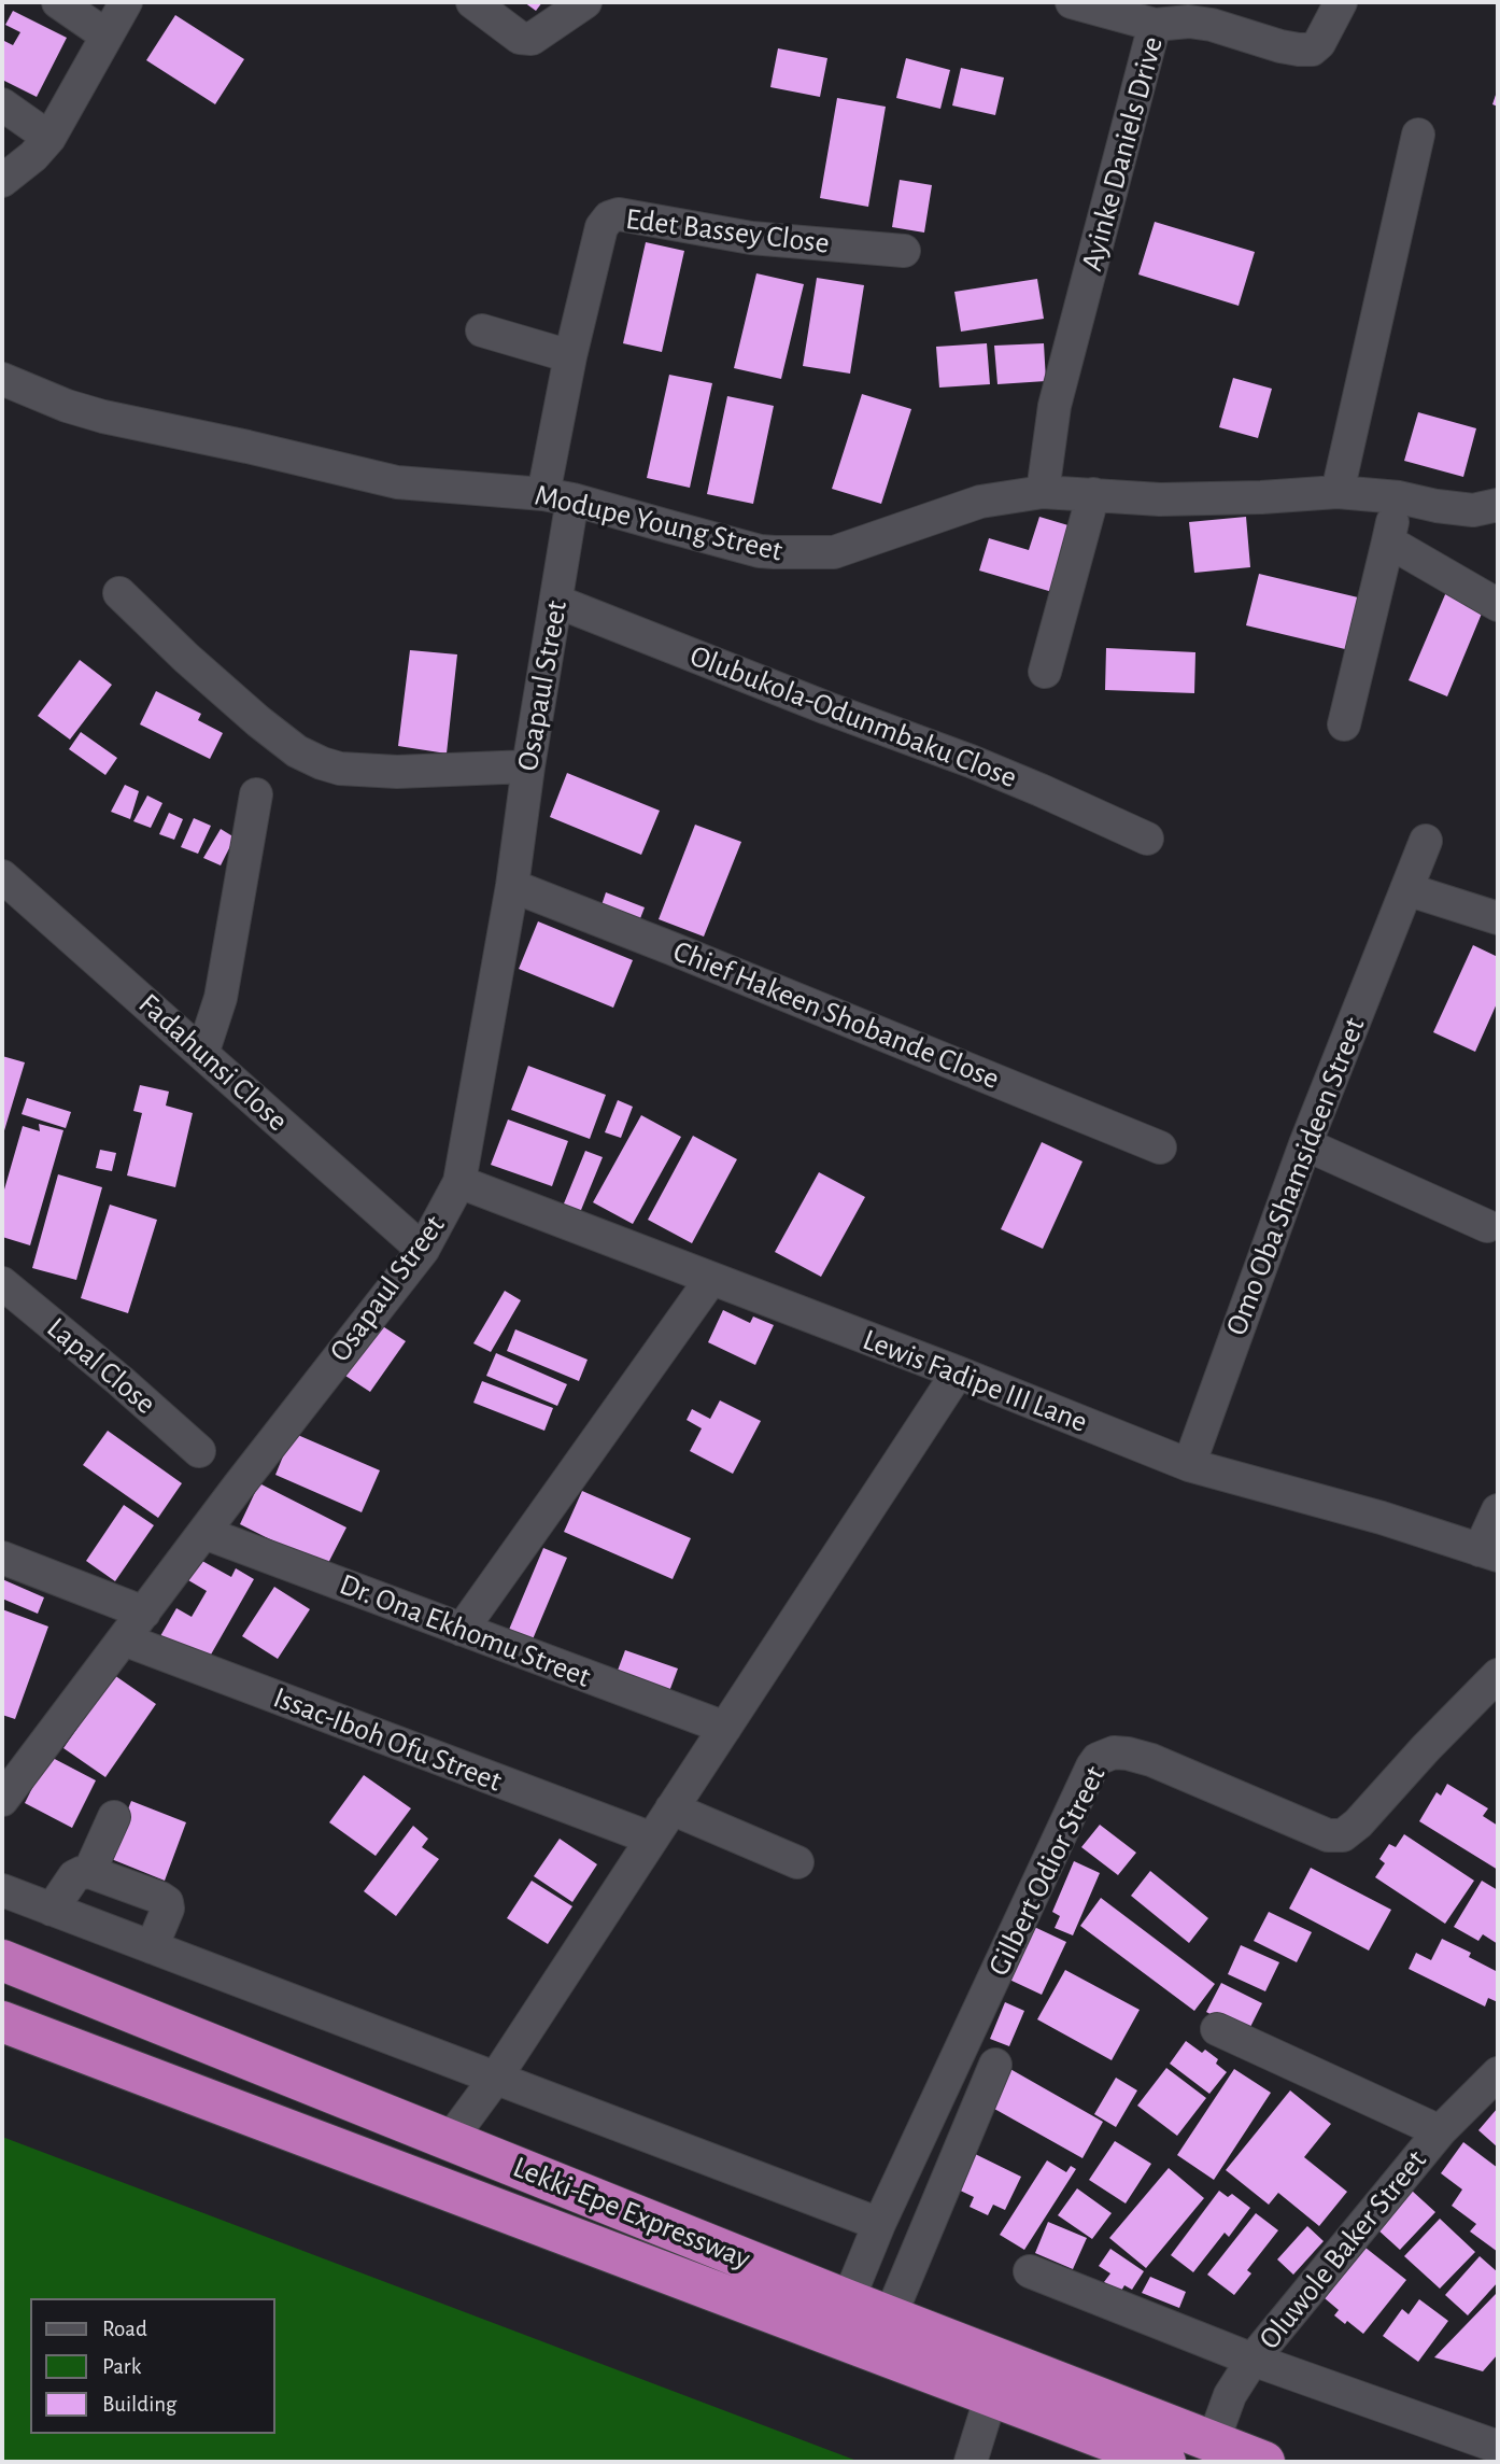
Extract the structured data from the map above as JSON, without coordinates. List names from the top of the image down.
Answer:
{
  "streets": {
    "highway": ["Lekki-Epe Expressway"],
    "street": [
      "Ayinke Daniels Drive",
      "Edet Bassey Close",
      "Modupe Young Street",
      "Osapaul Street",
      "Olubukola-Odunmbaku Close",
      "Chief Hakeen Shobande Close",
      "Fadahunsi Close",
      "Omo Oba Shamsideen Street",
      "Lapal Close",
      "Lewis Fadipe III Lane",
      "Dr. Ona Ekhomu Street",
      "Issac-Iboh Ofu Street",
      "Gilbert Odior Street",
      "Oluwole Baker Street"
    ]
  },
  "crossings": [
    ["Ayinke Daniels Drive", "Modupe Young Street"],
    ["Edet Bassey Close", "Modupe Young Street"],
    ["Edet Bassey Close", "Osapaul Street"],
    ["Modupe Young Street", "Osapaul Street"],
    ["Osapaul Street", "Olubukola-Odunmbaku Close"],
    ["Osapaul Street", "Chief Hakeen Shobande Close"],
    ["Osapaul Street", "Fadahunsi Close"],
    ["Osapaul Street", "Lewis Fadipe III Lane"],
    ["Osapaul Street", "Dr. Ona Ekhomu Street"],
    ["Osapaul Street", "Issac-Iboh Ofu Street"],
    ["Omo Oba Shamsideen Street", "Lewis Fadipe III Lane"],
    ["Gilbert Odior Street", "Lekki-Epe Expressway"],
    ["Lekki-Epe Expressway", "Oluwole Baker Street"]
  ],
  "legend": ["Road", "Park", "Building"]
}
